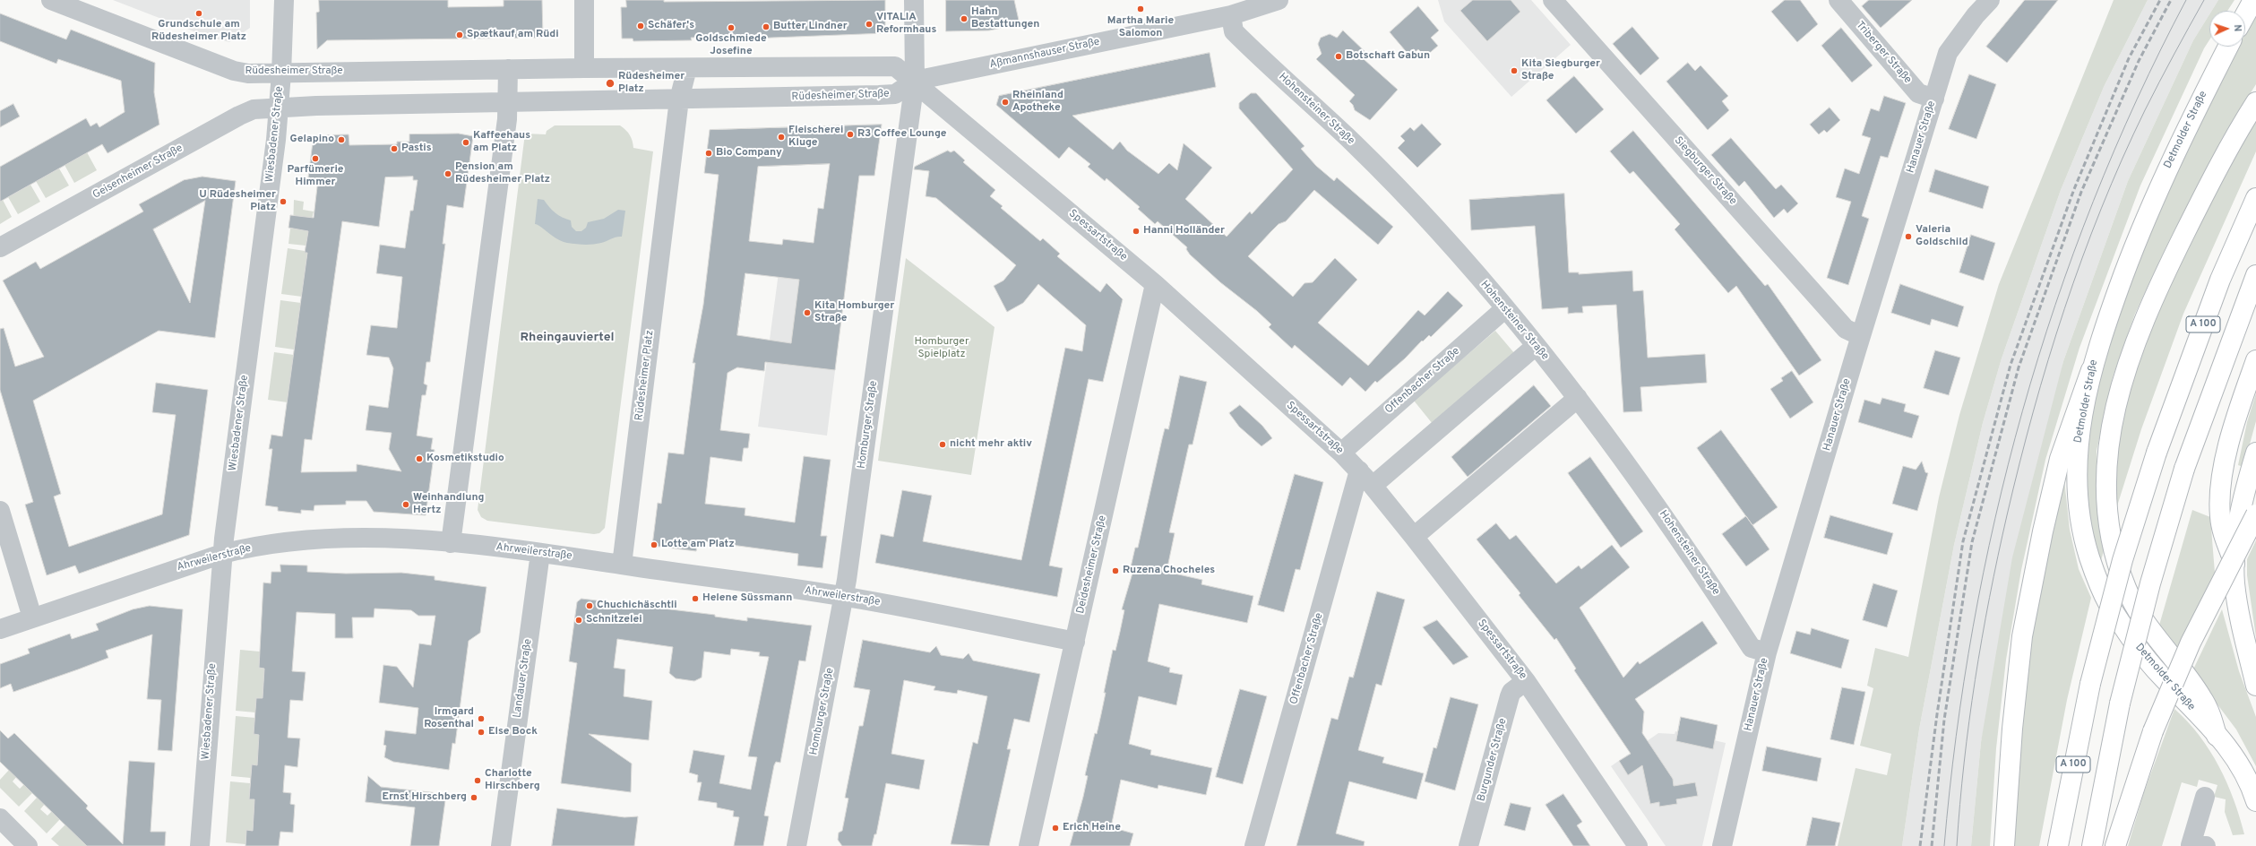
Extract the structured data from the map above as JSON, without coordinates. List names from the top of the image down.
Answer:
{
  "streets": {
    "main road": ["Detmolder Straße", "A 100"],
    "street": [
      "Triberger Straße",
      "Aßmannshauser Straße",
      "Rüdesheimer Straße",
      "Hohensteiner Straße",
      "Wiesbadener Straße",
      "Hanauer Straße",
      "Siegburger Straße",
      "Geisenheimer Straße",
      "Spessartstraße",
      "Rüdesheimer Platz",
      "Offenbacher Straße",
      "Homburger Straße",
      "Ahrweilerstraße",
      "Deidesheimer Straße",
      "Landauer Straße",
      "Burgunder Straße"
    ]
  },
  "crossings": [
    ["Triberger Straße", "Hanauer Straße"],
    ["Aßmannshauser Straße", "Rüdesheimer Straße"],
    ["Aßmannshauser Straße", "Hohensteiner Straße"],
    ["Aßmannshauser Straße", "Spessartstraße"],
    ["Aßmannshauser Straße", "Homburger Straße"],
    ["Rüdesheimer Straße", "Wiesbadener Straße"],
    ["Rüdesheimer Straße", "Geisenheimer Straße"],
    ["Rüdesheimer Straße", "Spessartstraße"],
    ["Rüdesheimer Straße", "Rüdesheimer Platz"],
    ["Rüdesheimer Straße", "Homburger Straße"],
    ["Hohensteiner Straße", "Hanauer Straße"],
    ["Hohensteiner Straße", "Offenbacher Straße"],
    ["Wiesbadener Straße", "Geisenheimer Straße"],
    ["Wiesbadener Straße", "Ahrweilerstraße"],
    ["Hanauer Straße", "Siegburger Straße"],
    ["Spessartstraße", "Offenbacher Straße"],
    ["Spessartstraße", "Homburger Straße"],
    ["Spessartstraße", "Deidesheimer Straße"],
    ["Spessartstraße", "Burgunder Straße"],
    ["Rüdesheimer Platz", "Ahrweilerstraße"],
    ["Homburger Straße", "Ahrweilerstraße"],
    ["Ahrweilerstraße", "Deidesheimer Straße"],
    ["Ahrweilerstraße", "Landauer Straße"]
  ],
  "districts": ["Rheingauviertel"],
  "parks": ["Homburger Spielplatz"],
  "places": [
    "Martha Marie Salomon",
    "Grundschule am Rüdesheimer Platz",
    "Hahn Bestattungen",
    "VITALIA Reformhaus",
    "Schäfer's",
    "Butter Lindner",
    "Goldschmiede Josefine",
    "Spætkauf am Rüdi",
    "Botschaft Gabun",
    "Kita Siegburger Straße",
    "Rüdesheimer Platz",
    "Rheinland Apotheke",
    "R3 Coffee Lounge",
    "Fleischerei Kluge",
    "Gelapino",
    "Kaffeehaus am Platz",
    "Pastis",
    "Bio Company",
    "Parfümerie Himmer",
    "Pension am Rüdesheimer Platz",
    "U Rüdesheimer Platz",
    "Hanni Holländer",
    "Valeria Goldschild",
    "Kita Homburger Straße",
    "nicht mehr aktiv",
    "Kosmetikstudio",
    "Weinhandlung Hertz",
    "Lotte am Platz",
    "Ruzena Chocheles",
    "Helene Süssmann",
    "Chuchichäschtli",
    "Schnitzelei",
    "Irmgard Rosenthal",
    "Else Bock",
    "Charlotte Hirschberg",
    "Ernst Hirschberg",
    "Erich Heine"
  ],
  "north": "right"
}
